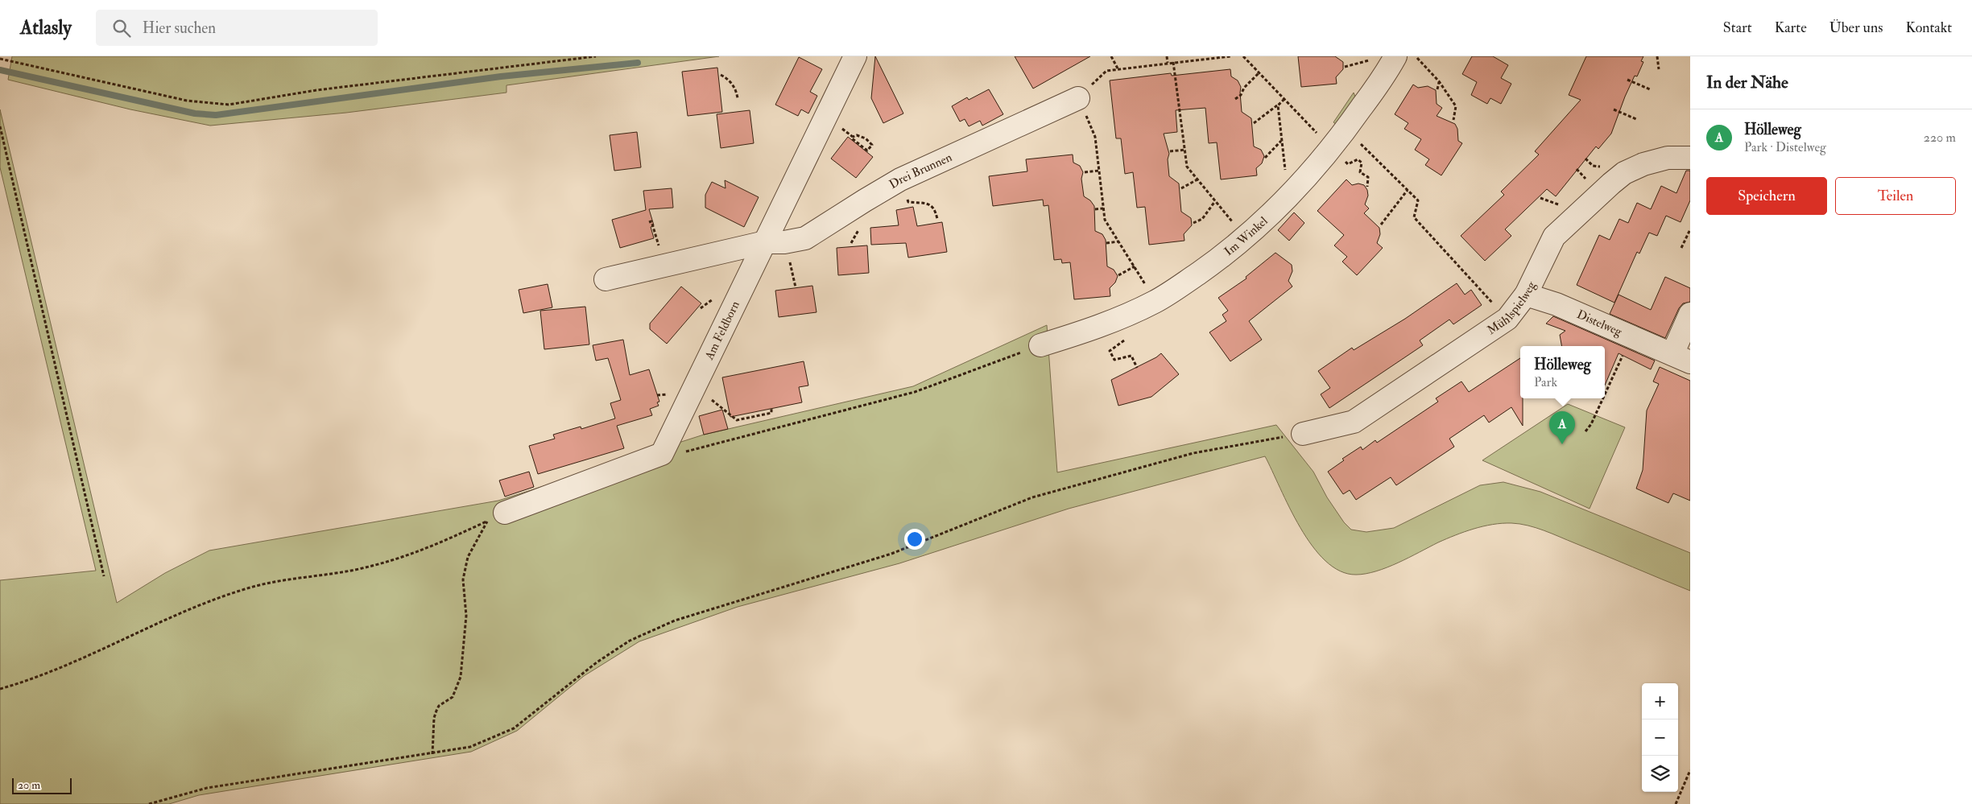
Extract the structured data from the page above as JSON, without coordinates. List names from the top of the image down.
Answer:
{
  "streets": {
    "street": [
      "Drei Brunnen",
      "Im Winkel",
      "Mühlspielweg",
      "Distelweg",
      "Am Feldborn"
    ]
  },
  "crossings": [
    ["Drei Brunnen", "Am Feldborn"],
    ["Mühlspielweg", "Distelweg"]
  ],
  "scale_bar": "20 m",
  "page": {
    "header": "Atlasly",
    "search": "Hier suchen",
    "nav": [
      "Start",
      "Karte",
      "Über uns",
      "Kontakt"
    ],
    "heading": "In der Nähe",
    "list": [
      {
        "mark": "A",
        "name": "Hölleweg",
        "note": "Park · Distelweg",
        "value": "220 m"
      }
    ],
    "buttons": ["Speichern", "Teilen"],
    "popup": ["Hölleweg", "Park"],
    "pins": "A",
    "map_buttons": ["+", "−"],
    "scale": "20 m"
  }
}
